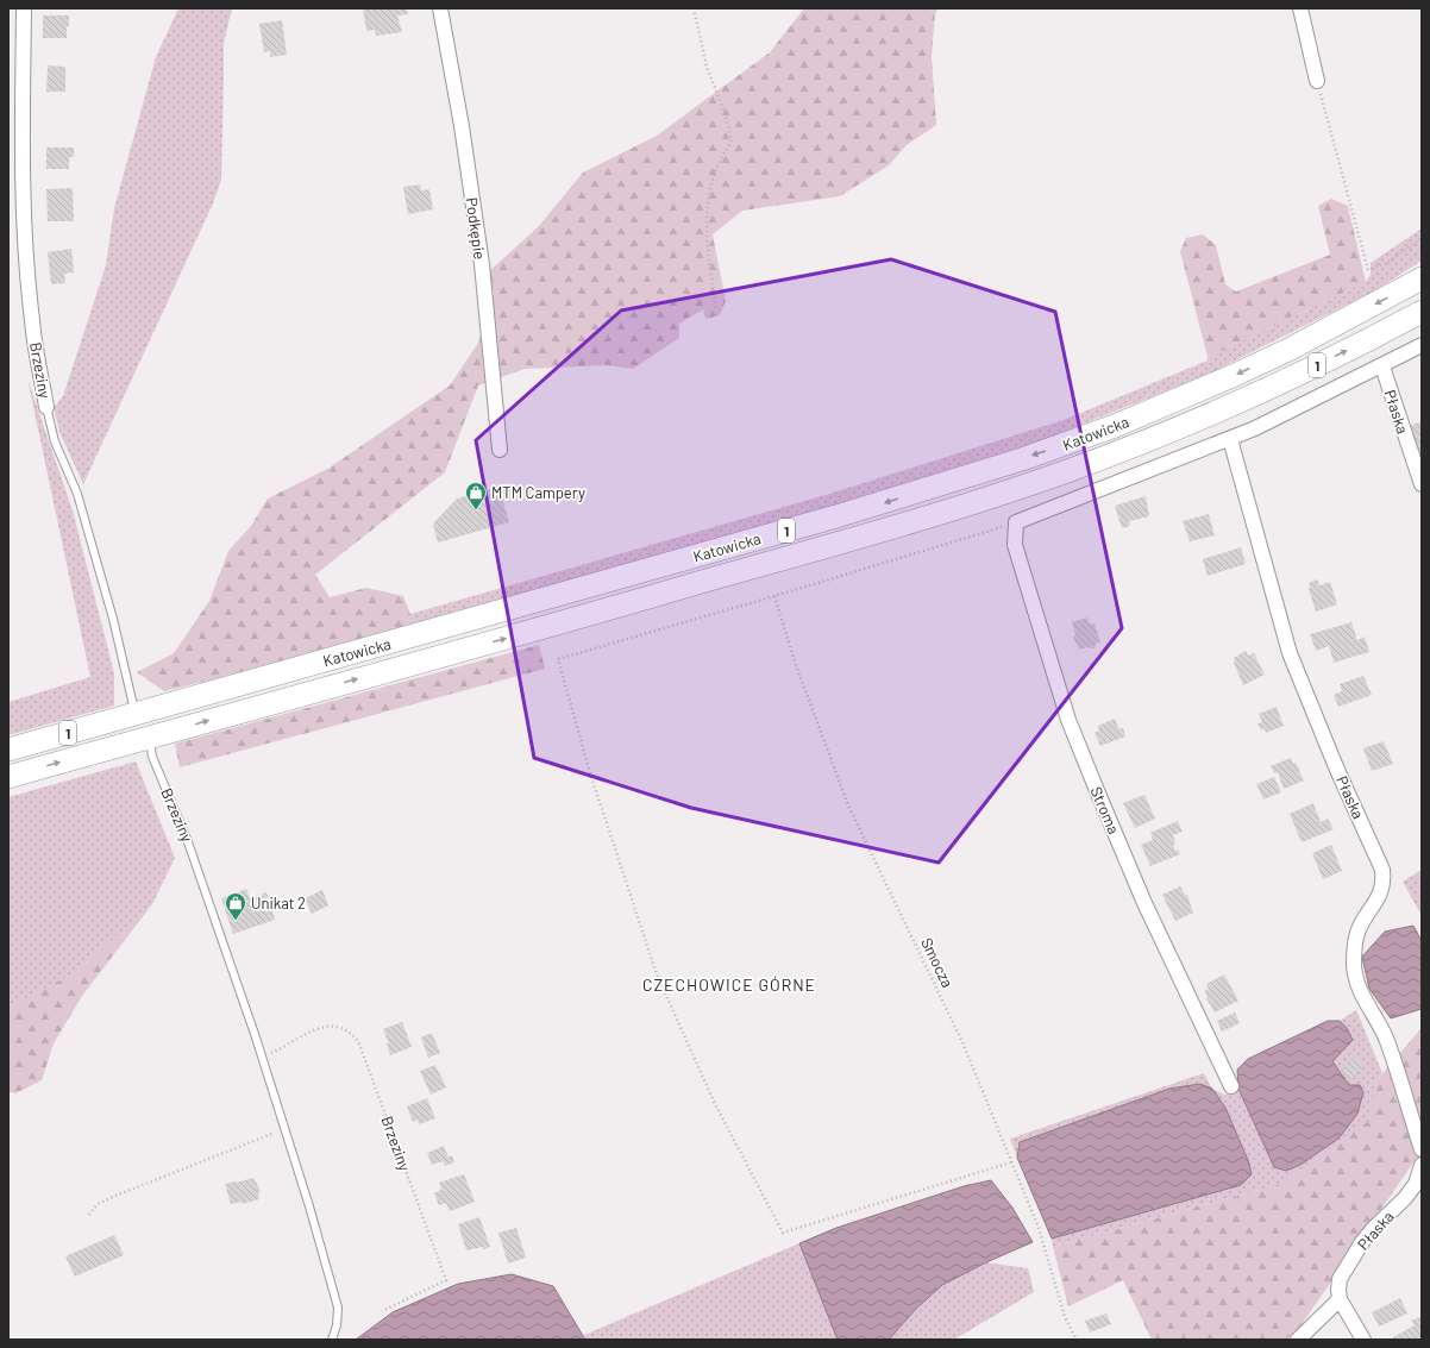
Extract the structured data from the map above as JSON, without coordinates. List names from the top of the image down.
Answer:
{
  "streets": {
    "main road": ["1", "Katowicka"],
    "street": [
      "Podkępie",
      "Brzeziny",
      "Płaska",
      "Stroma"
    ],
    "path": ["Smocza"]
  },
  "crossings": [
    ["Brzeziny", "Katowicka"]
  ],
  "districts": ["CZECHOWICE GÓRNE"],
  "places": {
    "shop": ["MTM Campery", "Unikat 2"]
  }
}
